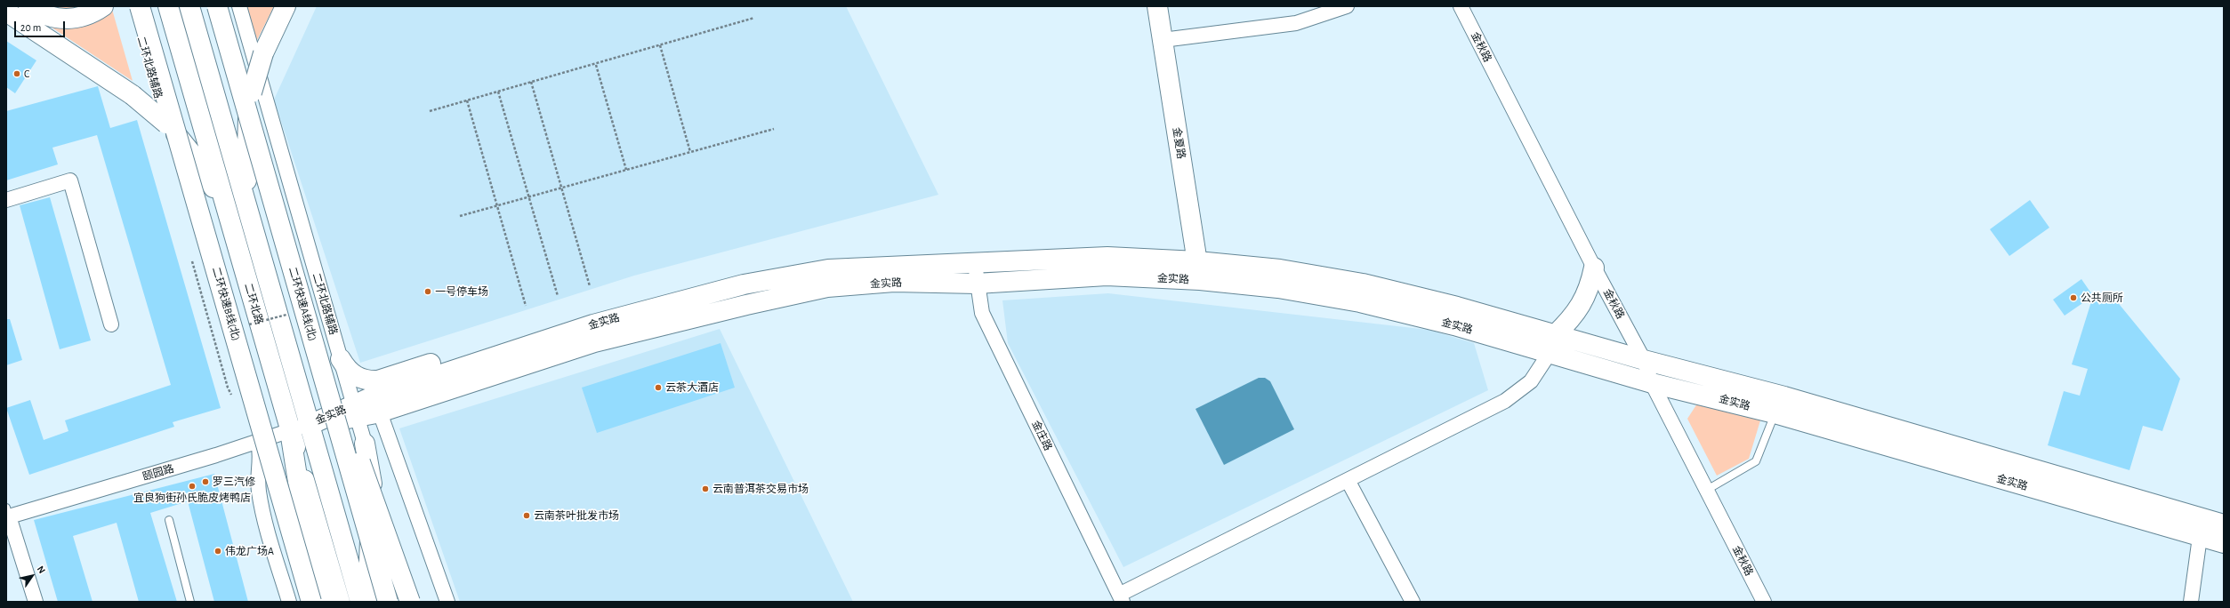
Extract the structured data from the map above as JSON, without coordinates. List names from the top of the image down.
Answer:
{
  "streets": {
    "main road": [
      "金夏路",
      "金实路",
      "二环快速B线(北)",
      "二环北路",
      "二环快速A线(北)"
    ],
    "street": [
      "金秋路",
      "二环北路辅路",
      "金庄路",
      "颐园路"
    ]
  },
  "crossings": [
    ["金秋路", "金实路"],
    ["二环北路辅路", "金实路"],
    ["二环北路辅路", "颐园路"],
    ["金夏路", "金实路"],
    ["金实路", "二环北路"],
    ["金实路", "金庄路"],
    ["金实路", "颐园路"],
    ["二环北路", "颐园路"]
  ],
  "places": [
    "C",
    "一号停车场",
    "公共厕所",
    "云茶大酒店",
    "罗三汽修",
    "宜良狗街孙氏脆皮烤鸭店",
    "云南普洱茶交易市场",
    "云南茶叶批发市场",
    "伟龙广场A"
  ],
  "scale_bar": "20 m",
  "north": "top right"
}
